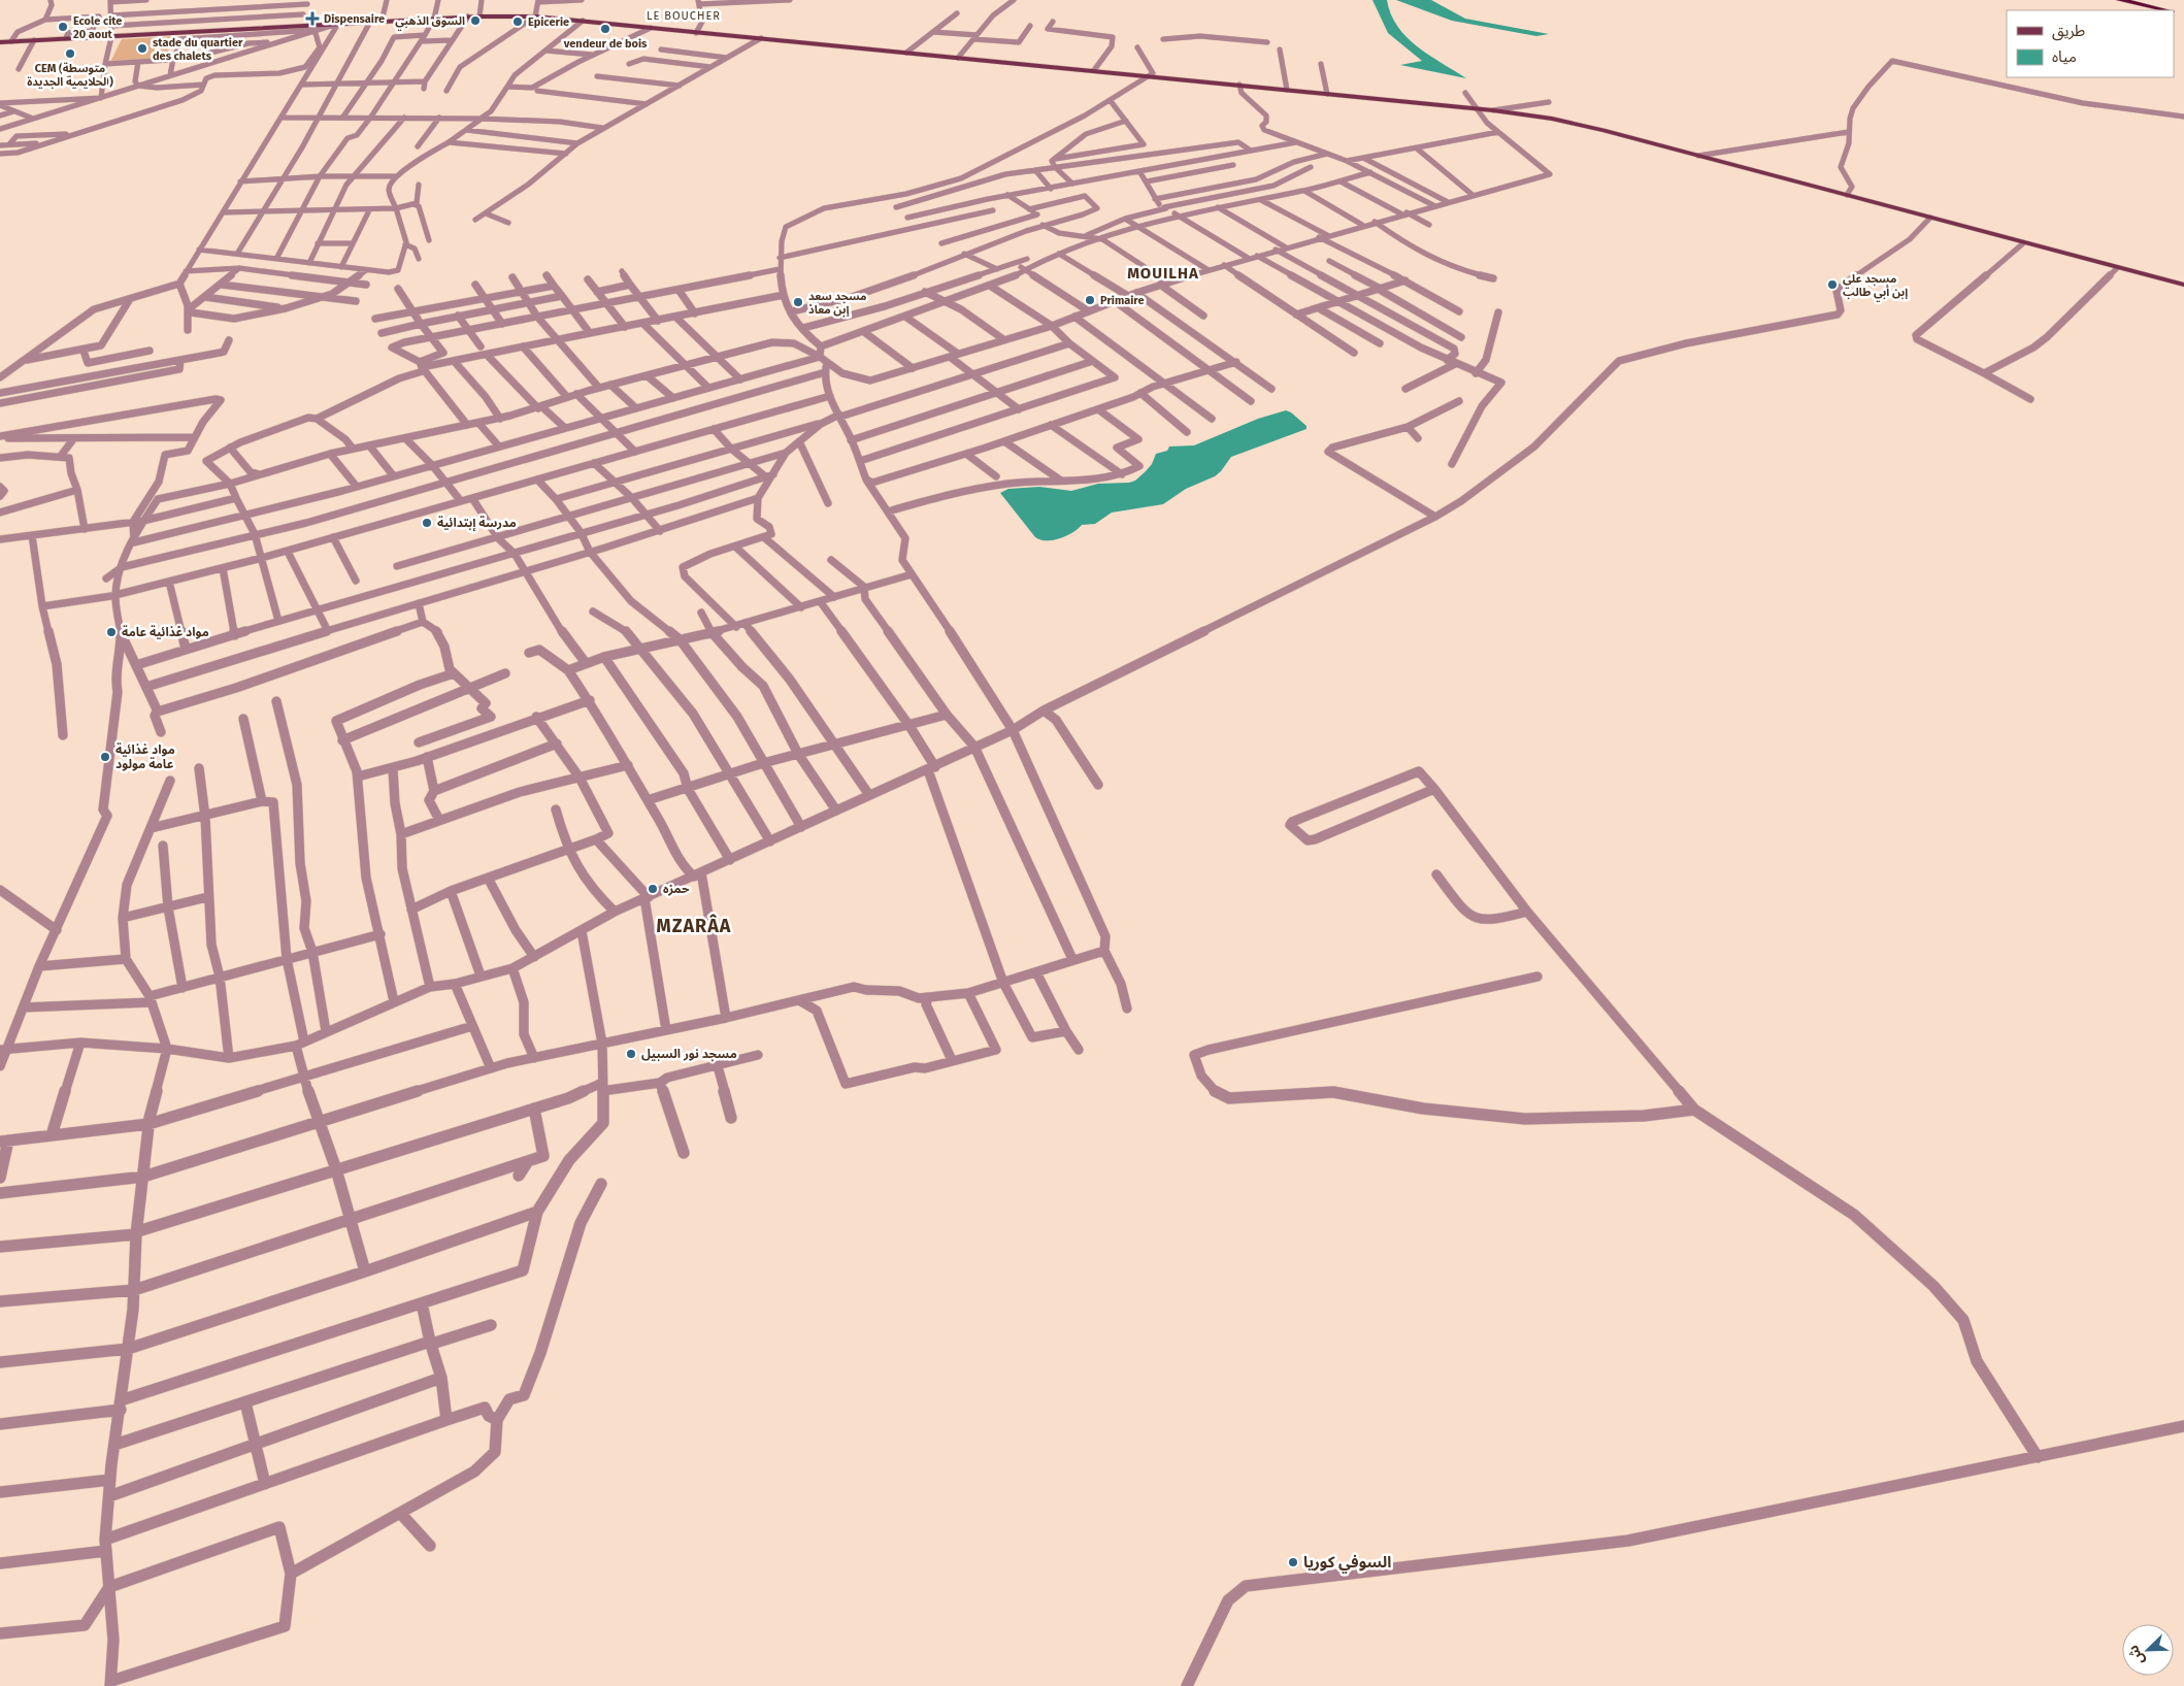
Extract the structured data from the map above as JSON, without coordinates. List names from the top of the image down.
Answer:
{
  "districts": ["LE BOUCHER", "MOUILHA", "MZARÂA"],
  "places": {
    "health": ["Dispensaire"],
    "other": [
      "السوق الذهبي",
      "Epicerie",
      "Ecole cite 20 aout",
      "vendeur de bois",
      "stade du quartier des chalets",
      "CEM (متوسطة الحلايمية الجديدة)",
      "مسجد علي إبن أبي طالب",
      "Primaire",
      "مسجد سعد إبن معاذ",
      "مدرسة إبتدائية",
      "مواد غذائية عامة",
      "مواد غذائية عامة مولود",
      "حمزه",
      "مسجد نور السبيل",
      "السوفي كوريا"
    ]
  },
  "legend": ["طريق", "مياه"],
  "north": "bottom left"
}
